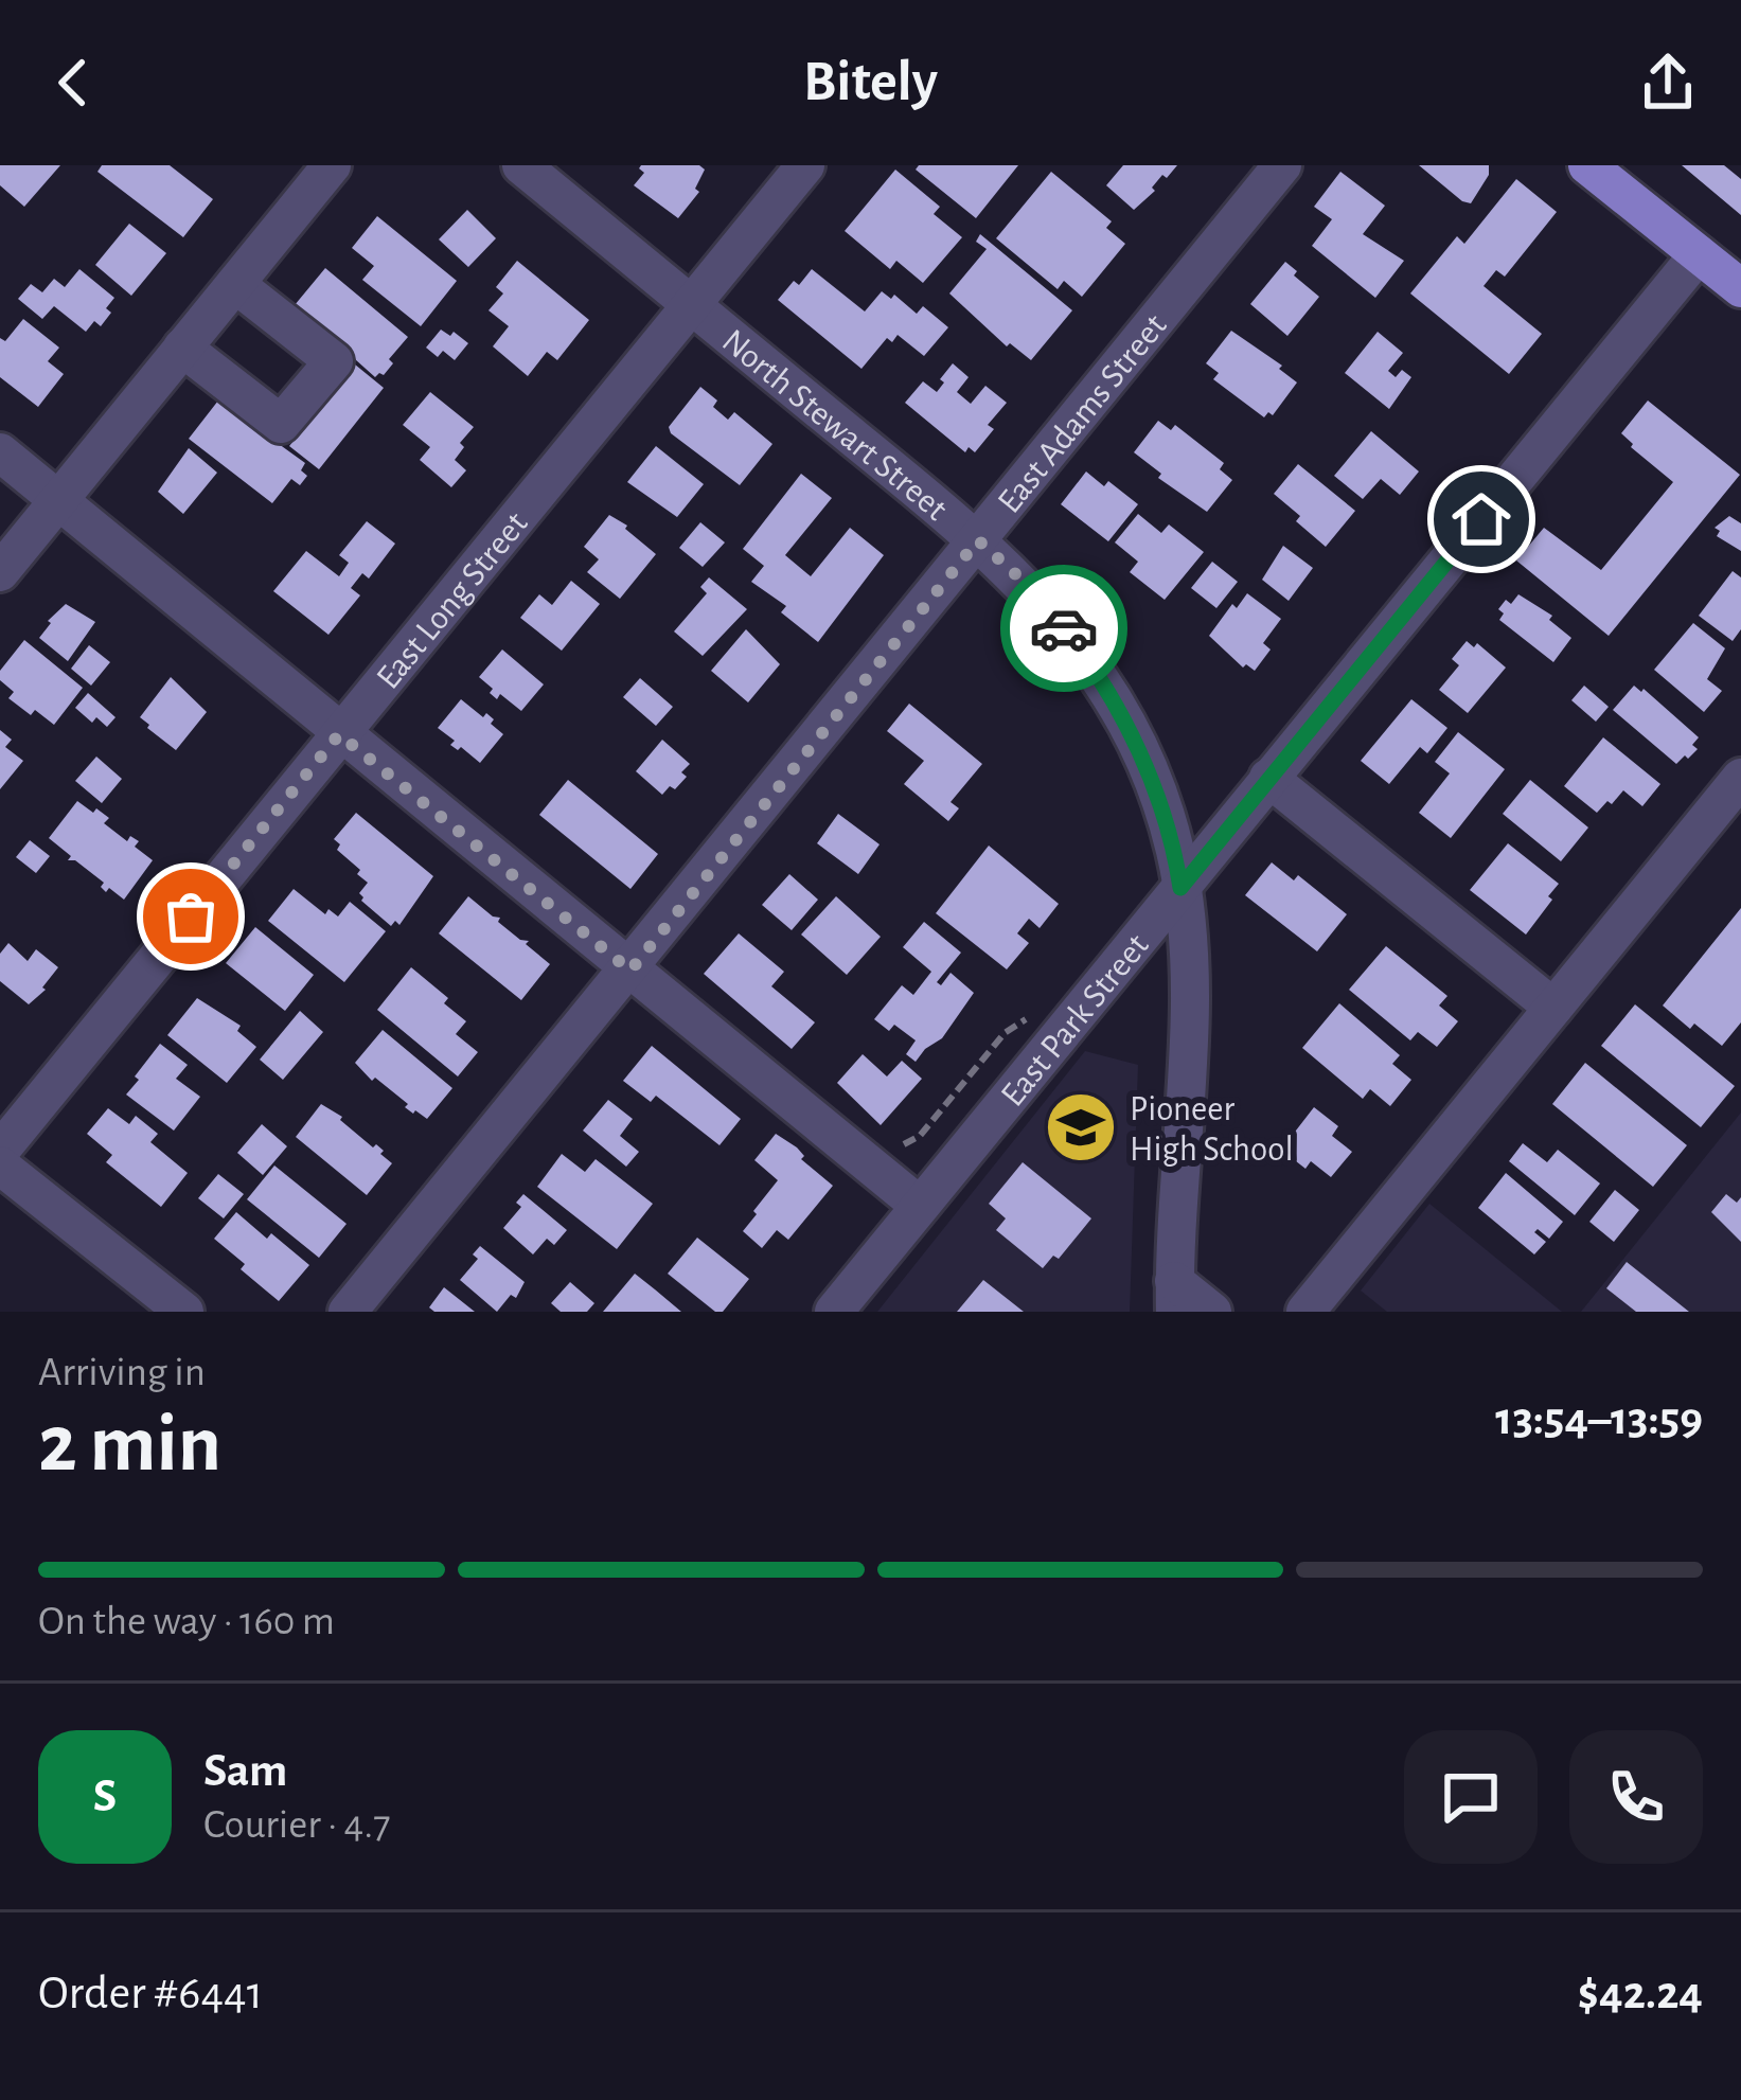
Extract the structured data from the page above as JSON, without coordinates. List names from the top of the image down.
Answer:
{
  "streets": {
    "street": [
      "East Adams Street",
      "North Stewart Street",
      "East Long Street",
      "East Park Street"
    ]
  },
  "crossings": [
    ["East Adams Street", "North Stewart Street"],
    ["North Stewart Street", "East Long Street"],
    ["North Stewart Street", "East Park Street"]
  ],
  "places": {
    "school or university": ["Pioneer High School"]
  },
  "page": {
    "header": "Bitely",
    "heading": ["2 min", "Arriving in", "13:54–13:59"],
    "panel": [
      "Sam",
      "Courier · 4.7",
      "Order #6441",
      "$42.24"
    ],
    "bar": "On the way · 160 m",
    "round": "S"
  }
}
